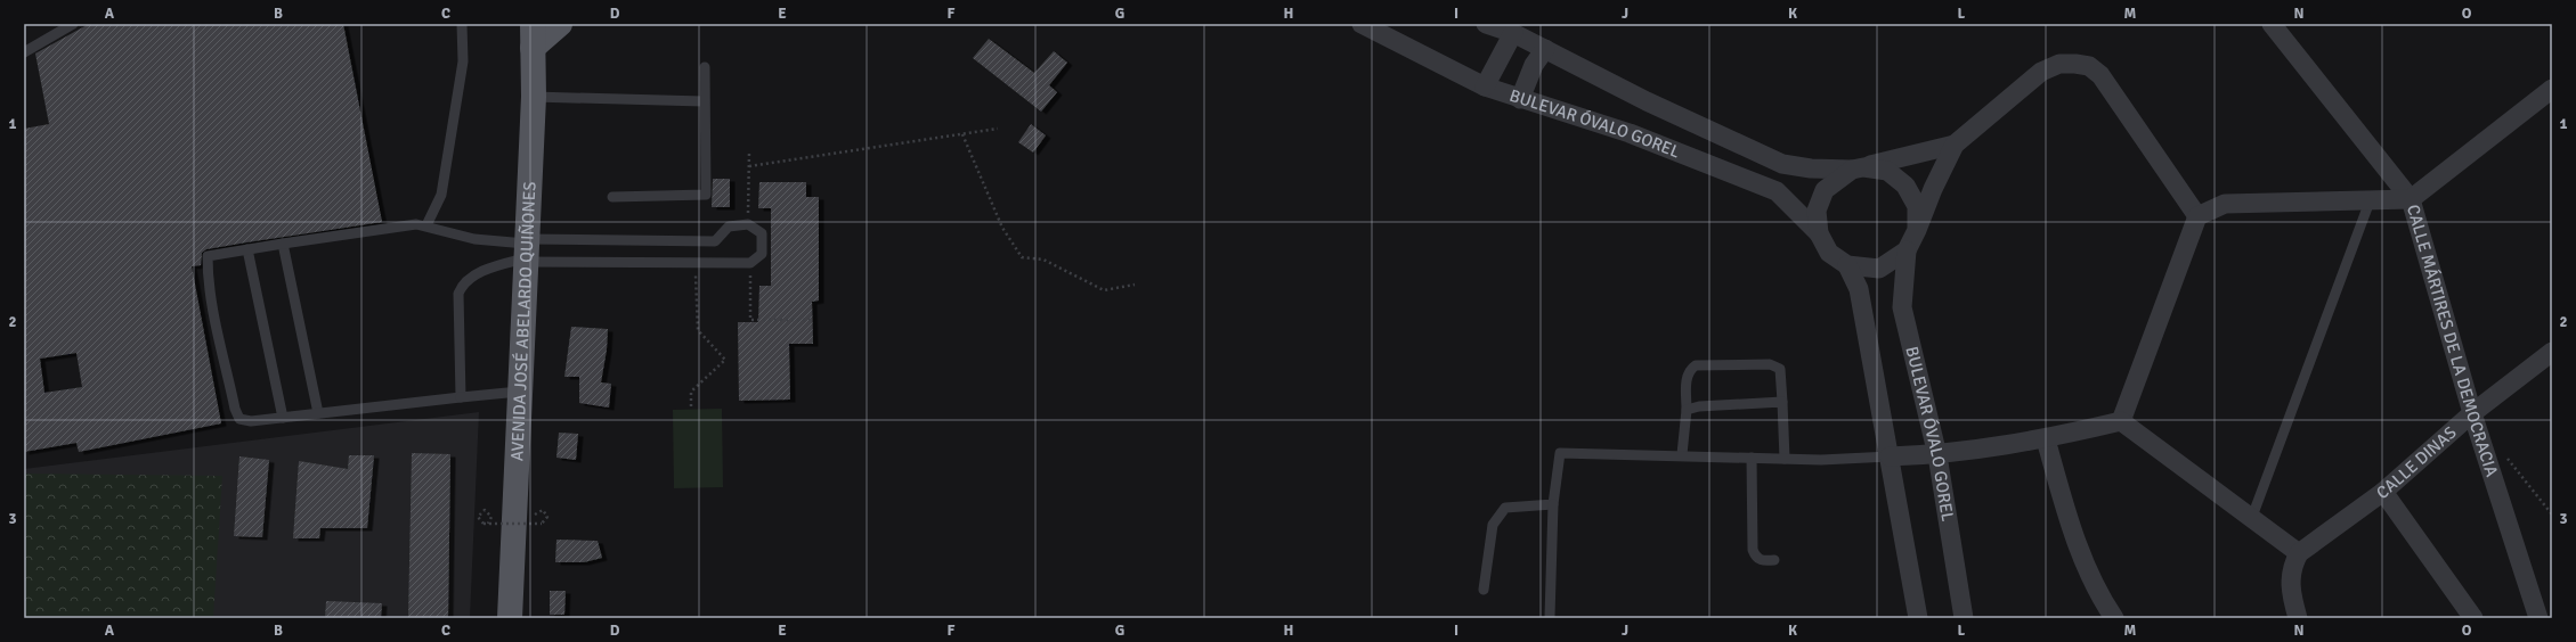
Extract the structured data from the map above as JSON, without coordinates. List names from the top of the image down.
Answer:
{
  "streets": {
    "main road": ["AVENIDA JOSÉ ABELARDO QUIÑONES"],
    "street": ["BULEVAR ÓVALO GOREL", "CALLE MÁRTIRES DE LA DEMOCRACIA", "CALLE DINAS"]
  },
  "crossings": [
    ["CALLE MÁRTIRES DE LA DEMOCRACIA", "CALLE DINAS"]
  ],
  "grid": {
    "columns": [
      "A",
      "B",
      "C",
      "D",
      "E",
      "F",
      "G",
      "H",
      "I",
      "J",
      "K",
      "L",
      "M",
      "N",
      "O"
    ],
    "rows": ["1", "2", "3"]
  }
}
